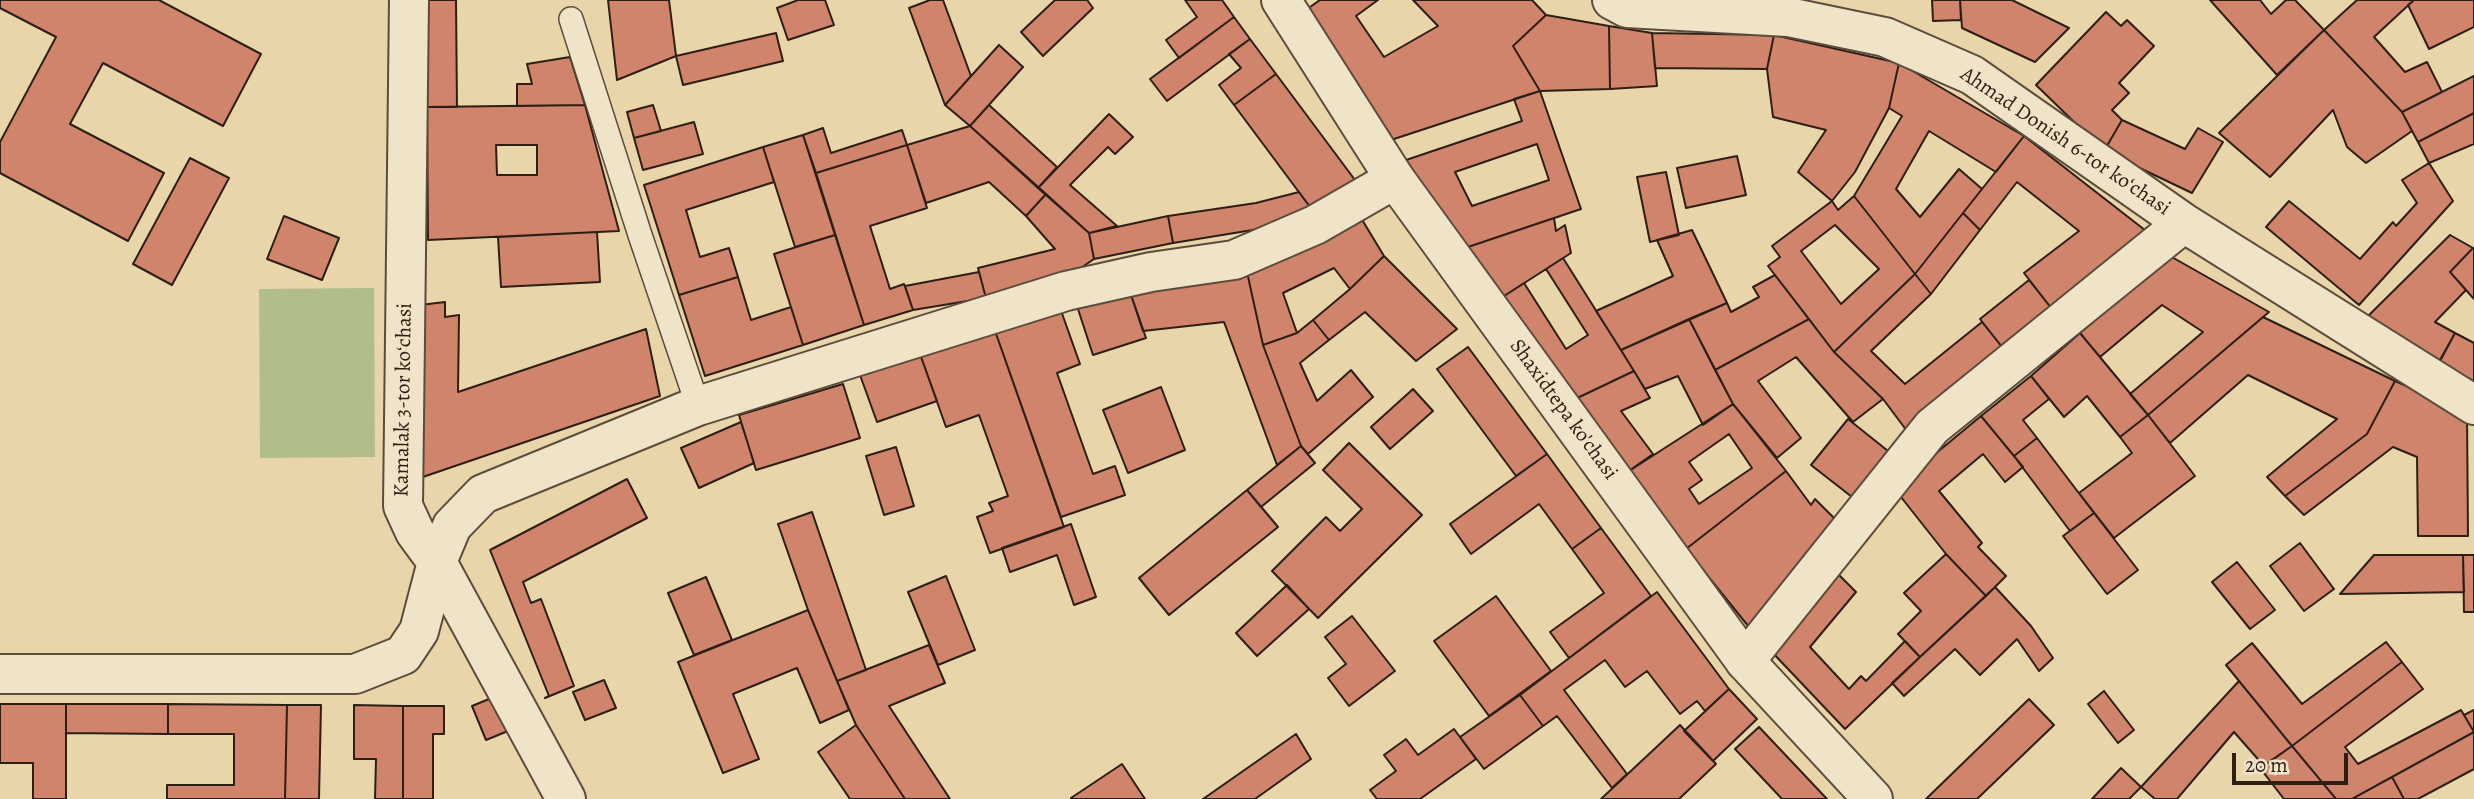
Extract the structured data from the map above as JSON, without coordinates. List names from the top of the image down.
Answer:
{
  "streets": {
    "street": ["Ahmad Donish 6-tor koʻchasi", "Kamalak 3-tor koʻchasi", "Shaxidtepa ko'chasi"]
  },
  "scale_bar": "20 m"
}
